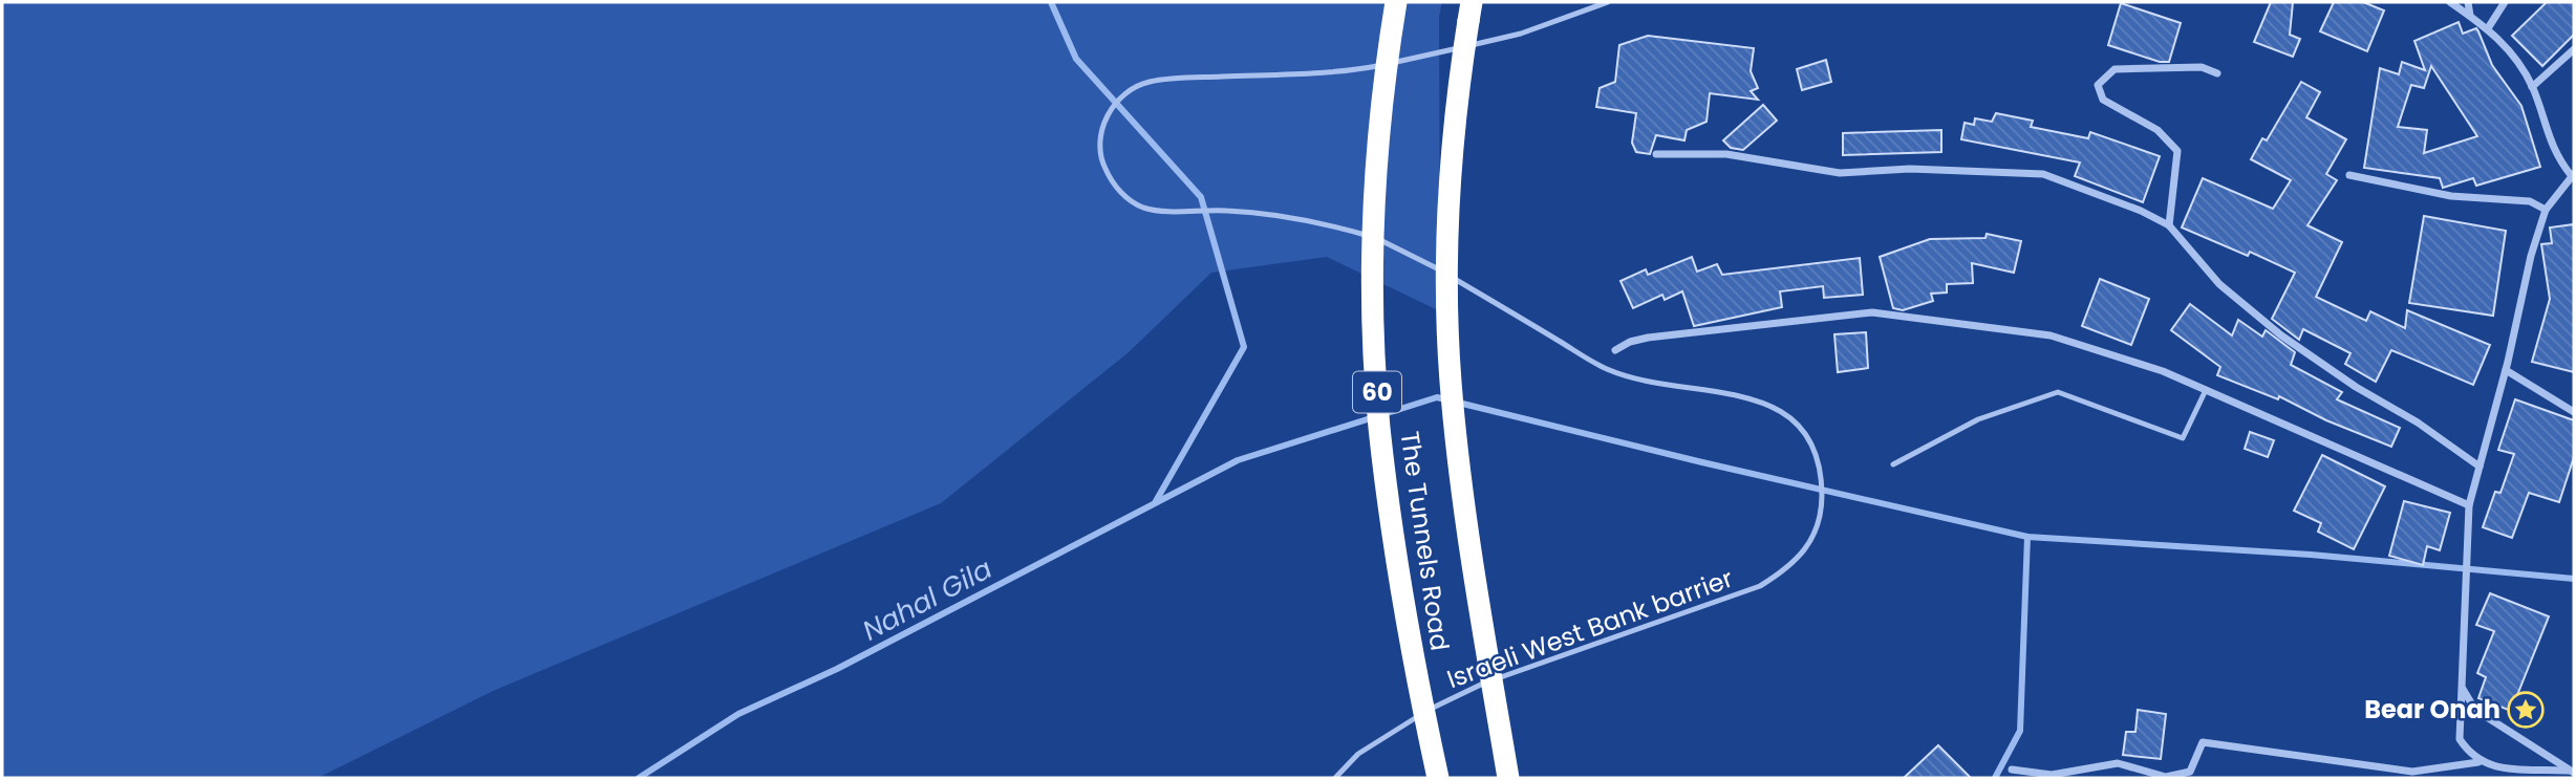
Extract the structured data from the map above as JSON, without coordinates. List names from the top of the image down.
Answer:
{
  "streets": {
    "highway": ["60", "The Tunnels Road"],
    "lane": ["Israeli West Bank barrier"]
  },
  "water": ["Nahal Gila"],
  "places": {
    "place": ["Bear Onah"]
  }
}
